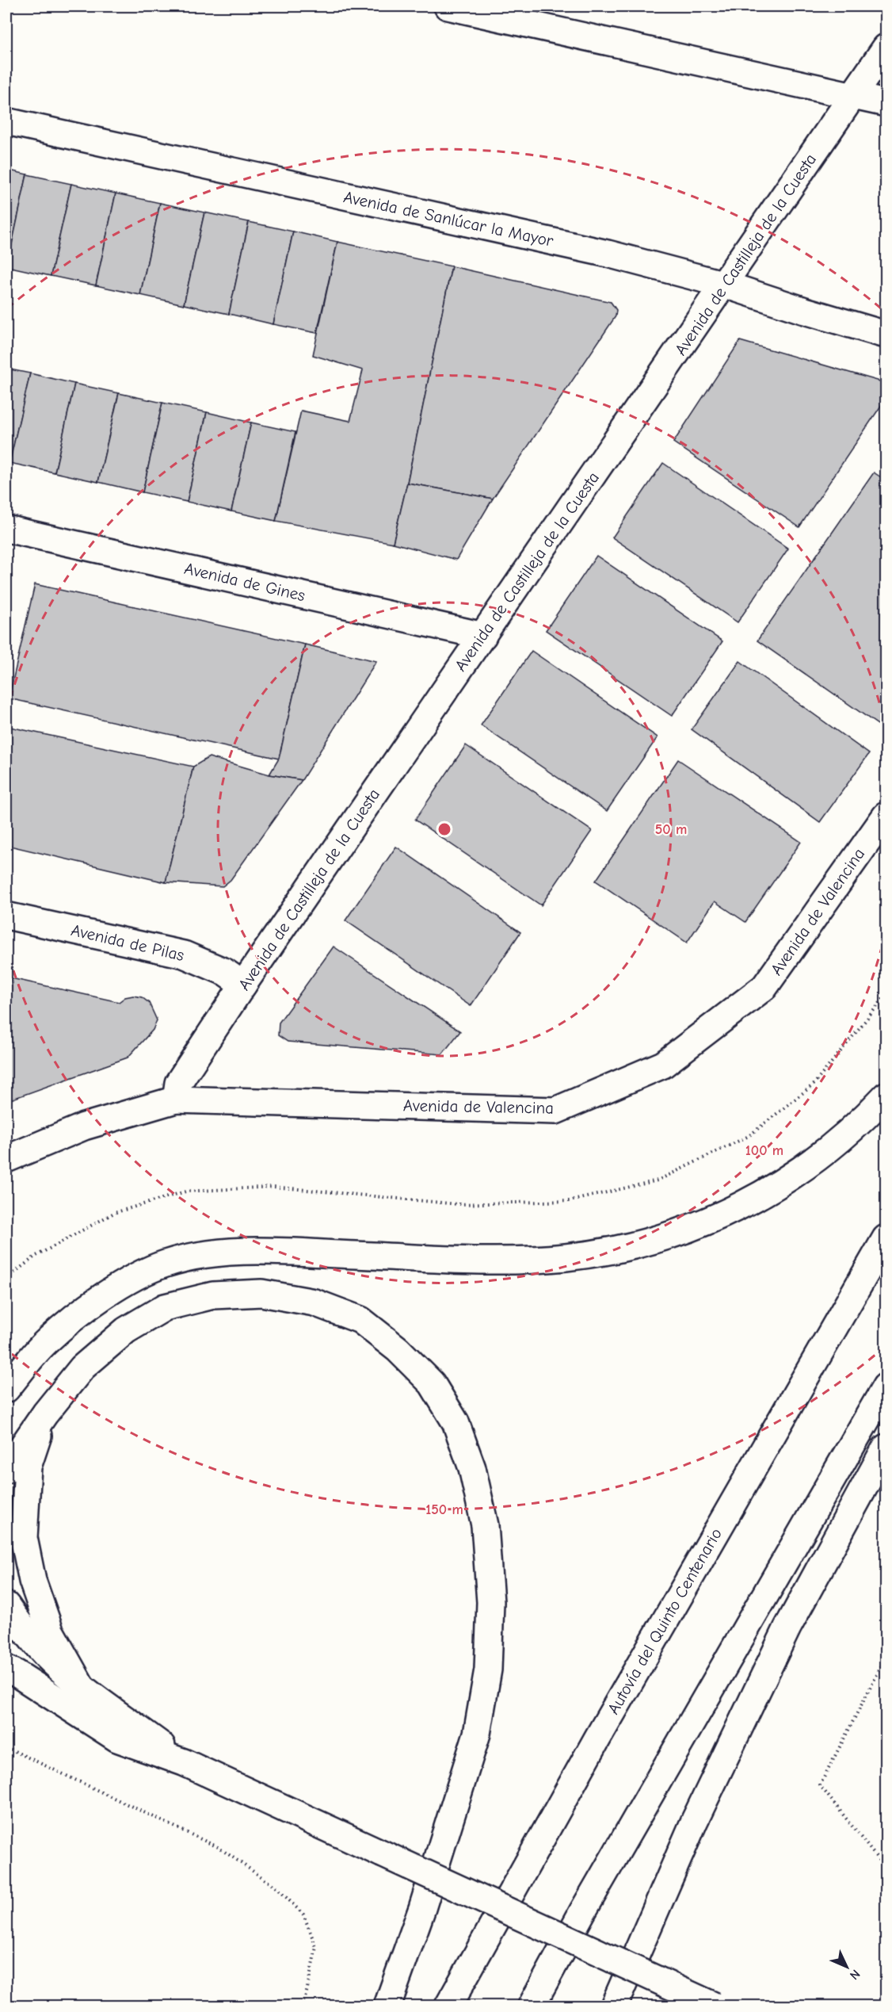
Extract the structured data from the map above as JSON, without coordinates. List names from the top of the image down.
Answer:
{
  "streets": {
    "main road": [
      "Avenida de Sanlúcar la Mayor",
      "Avenida de Castilleja de la Cuesta",
      "Avenida de Gines",
      "Avenida de Valencina",
      "Avenida de Pilas",
      "Autovía del Quinto Centenario"
    ]
  },
  "crossings": [
    ["Avenida de Sanlúcar la Mayor", "Avenida de Castilleja de la Cuesta"],
    ["Avenida de Castilleja de la Cuesta", "Avenida de Gines"],
    ["Avenida de Castilleja de la Cuesta", "Avenida de Valencina"],
    ["Avenida de Castilleja de la Cuesta", "Avenida de Pilas"]
  ],
  "north": "bottom right",
  "rings": ["50 m", "100 m", "150 m"]
}
